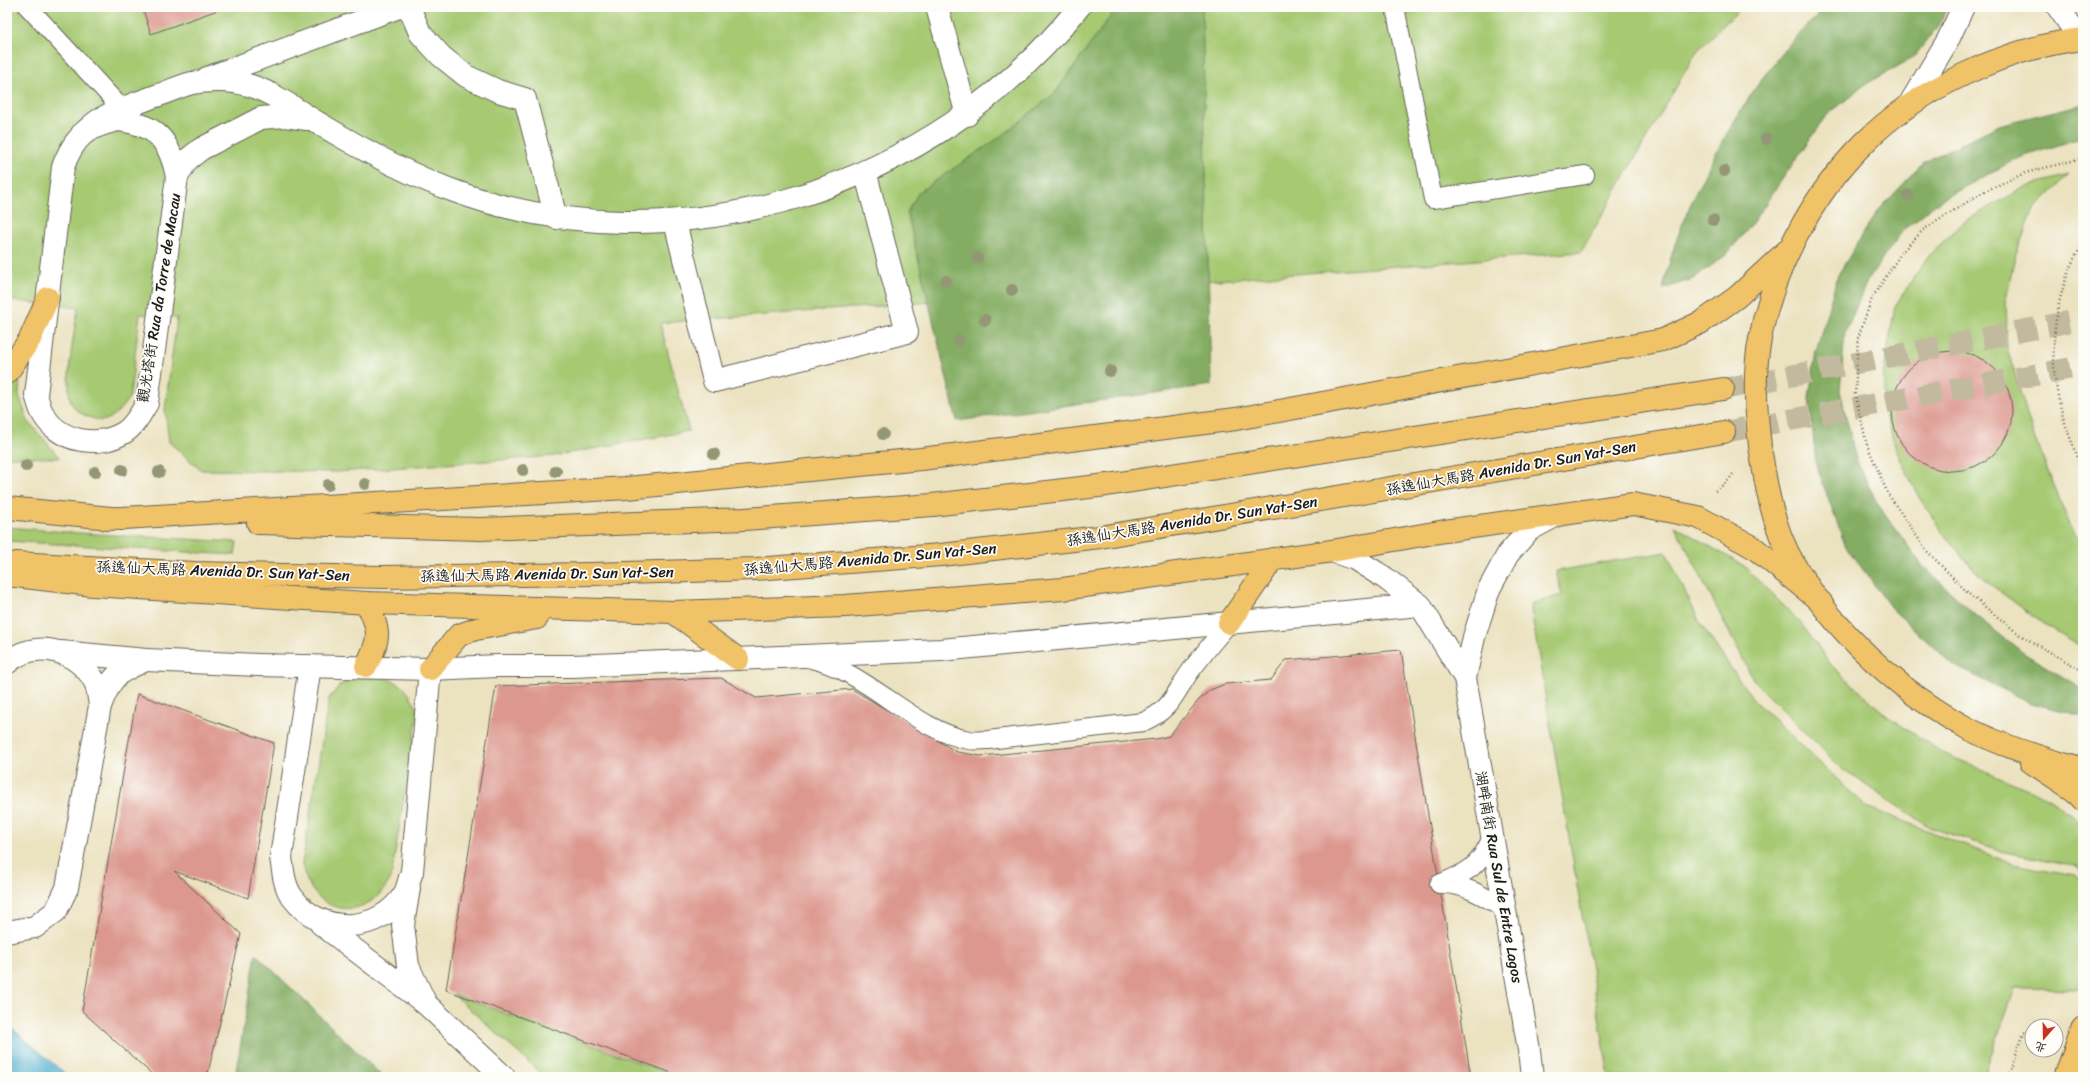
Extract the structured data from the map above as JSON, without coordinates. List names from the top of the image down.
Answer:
{
  "streets": {
    "main road": ["孫逸仙大馬路 Avenida Dr. Sun Yat-Sen"],
    "street": ["觀光塔街 Rua da Torre de Macau", "湖畔南街 Rua Sul de Entre Lagos"]
  },
  "north": "bottom"
}
